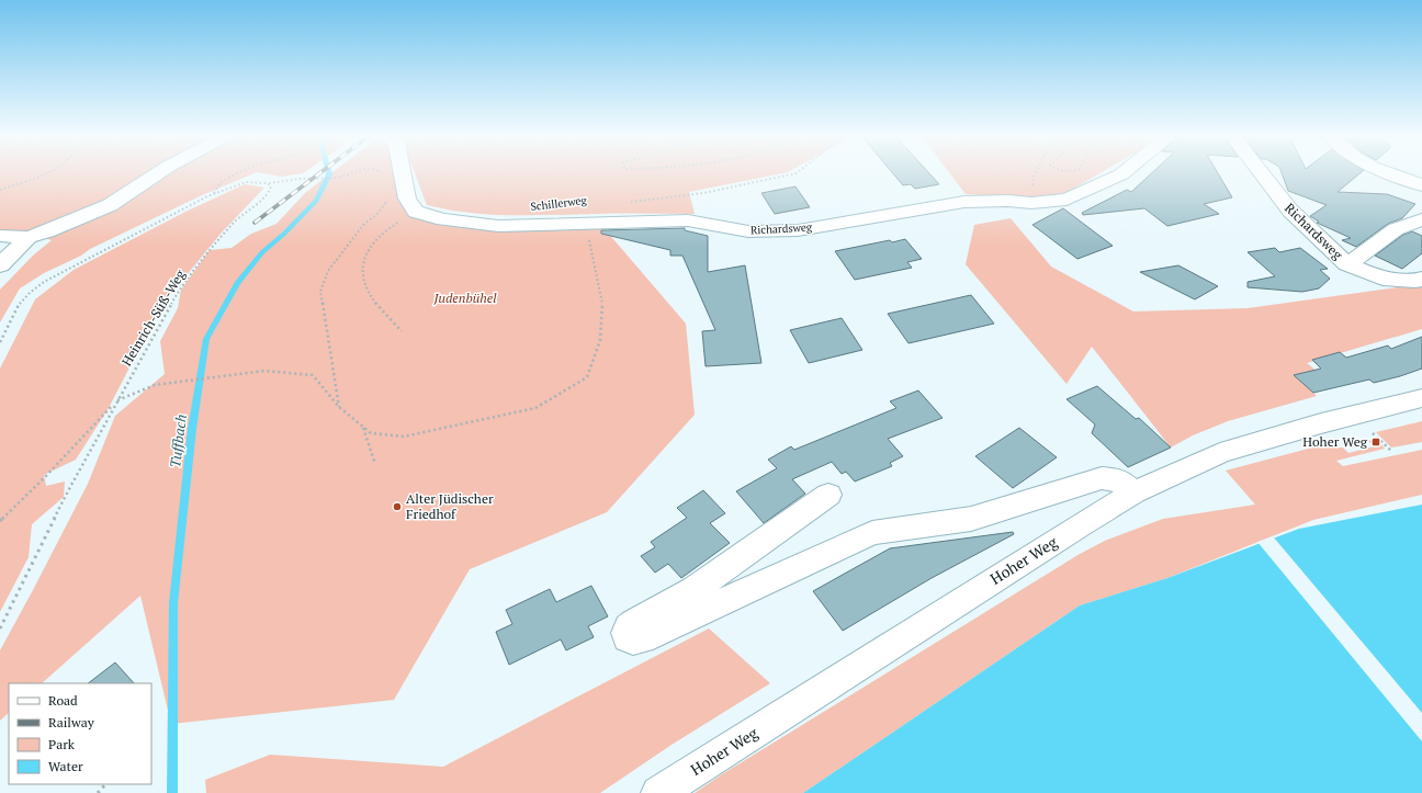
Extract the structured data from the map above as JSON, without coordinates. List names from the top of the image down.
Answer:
{
  "streets": {
    "street": ["Richardsweg", "Hoher Weg"],
    "path": ["Heinrich-Süß-Weg"]
  },
  "water": ["Tuffbach"],
  "parks": ["Judenbühel"],
  "places": {
    "transit": ["Hoher Weg"],
    "other": ["Alter Jüdischer Friedhof"]
  },
  "legend": [
    "Road",
    "Railway",
    "Park",
    "Water"
  ]
}
